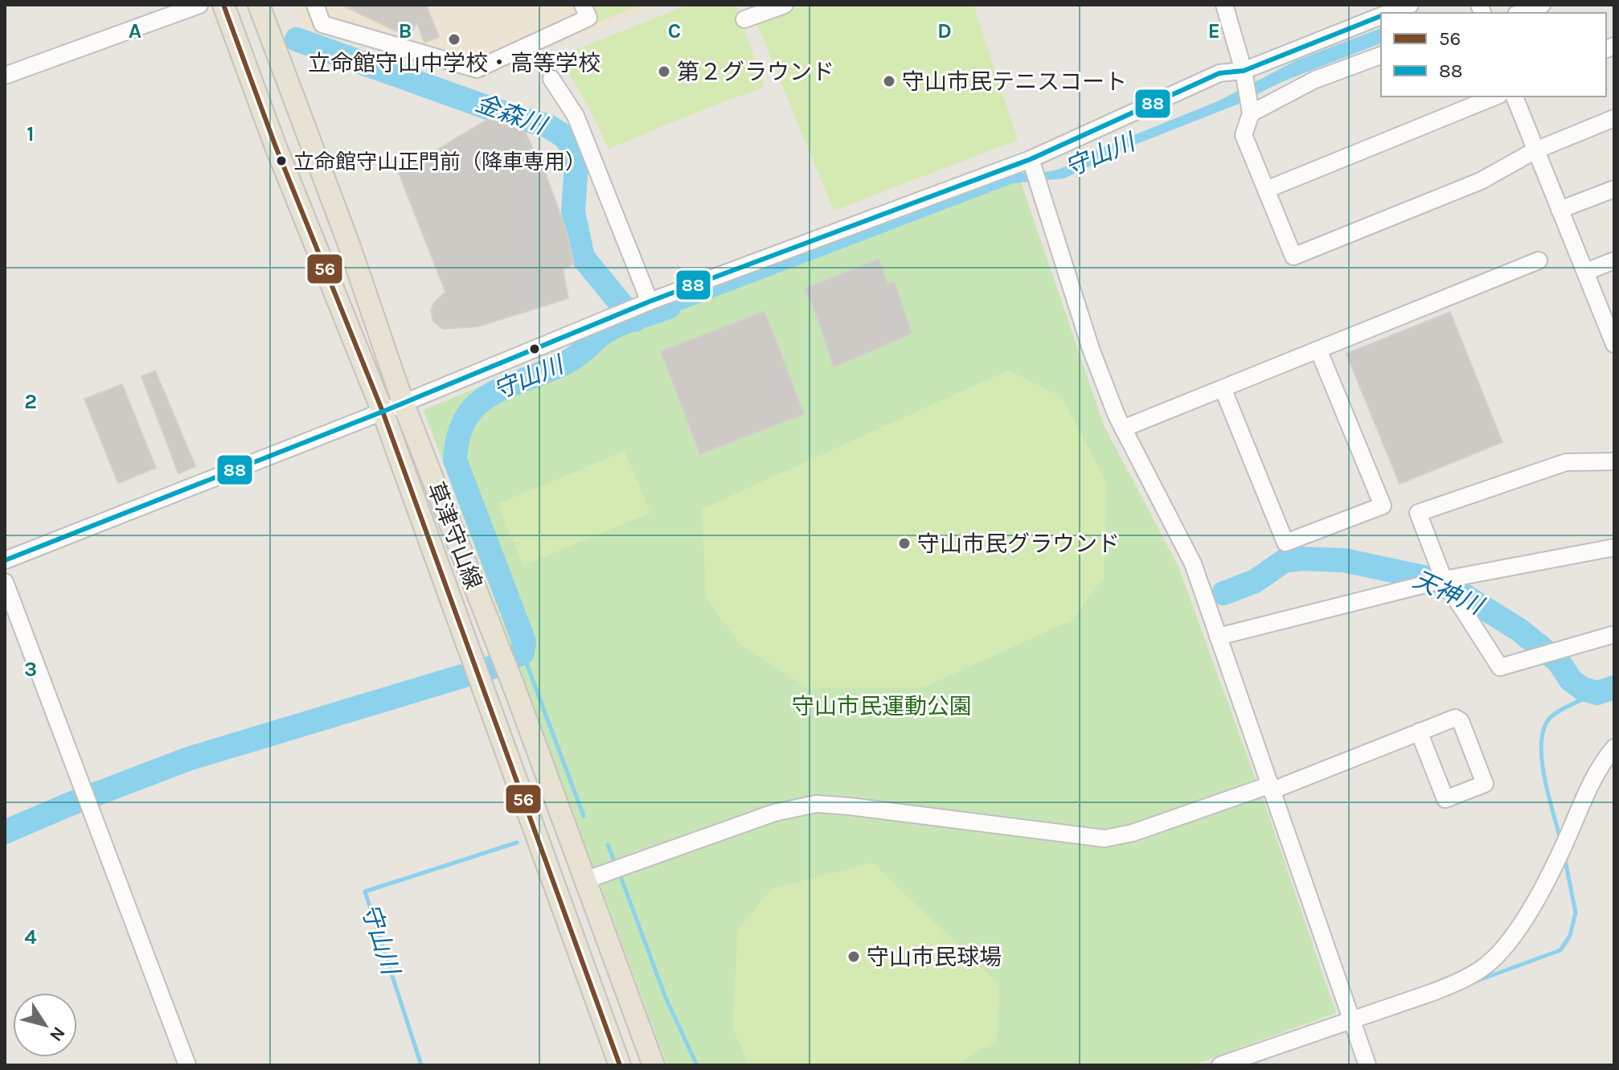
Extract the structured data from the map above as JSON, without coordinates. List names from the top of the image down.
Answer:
{
  "streets": {
    "main road": ["草津守山線"]
  },
  "water": ["金森川", "守山川", "天神川"],
  "parks": ["守山市民運動公園"],
  "places": [
    "立命館守山中学校・高等学校",
    "第２グラウンド",
    "守山市民テニスコート",
    "立命館守山正門前（降車専用）",
    "守山市民グラウンド",
    "守山市民球場"
  ],
  "lines": ["transit line 56", "transit line 88"],
  "legend": ["56", "88"],
  "north": "bottom right",
  "grid": {
    "columns": [
      "A",
      "B",
      "C",
      "D",
      "E"
    ],
    "rows": [
      "1",
      "2",
      "3",
      "4"
    ]
  }
}
